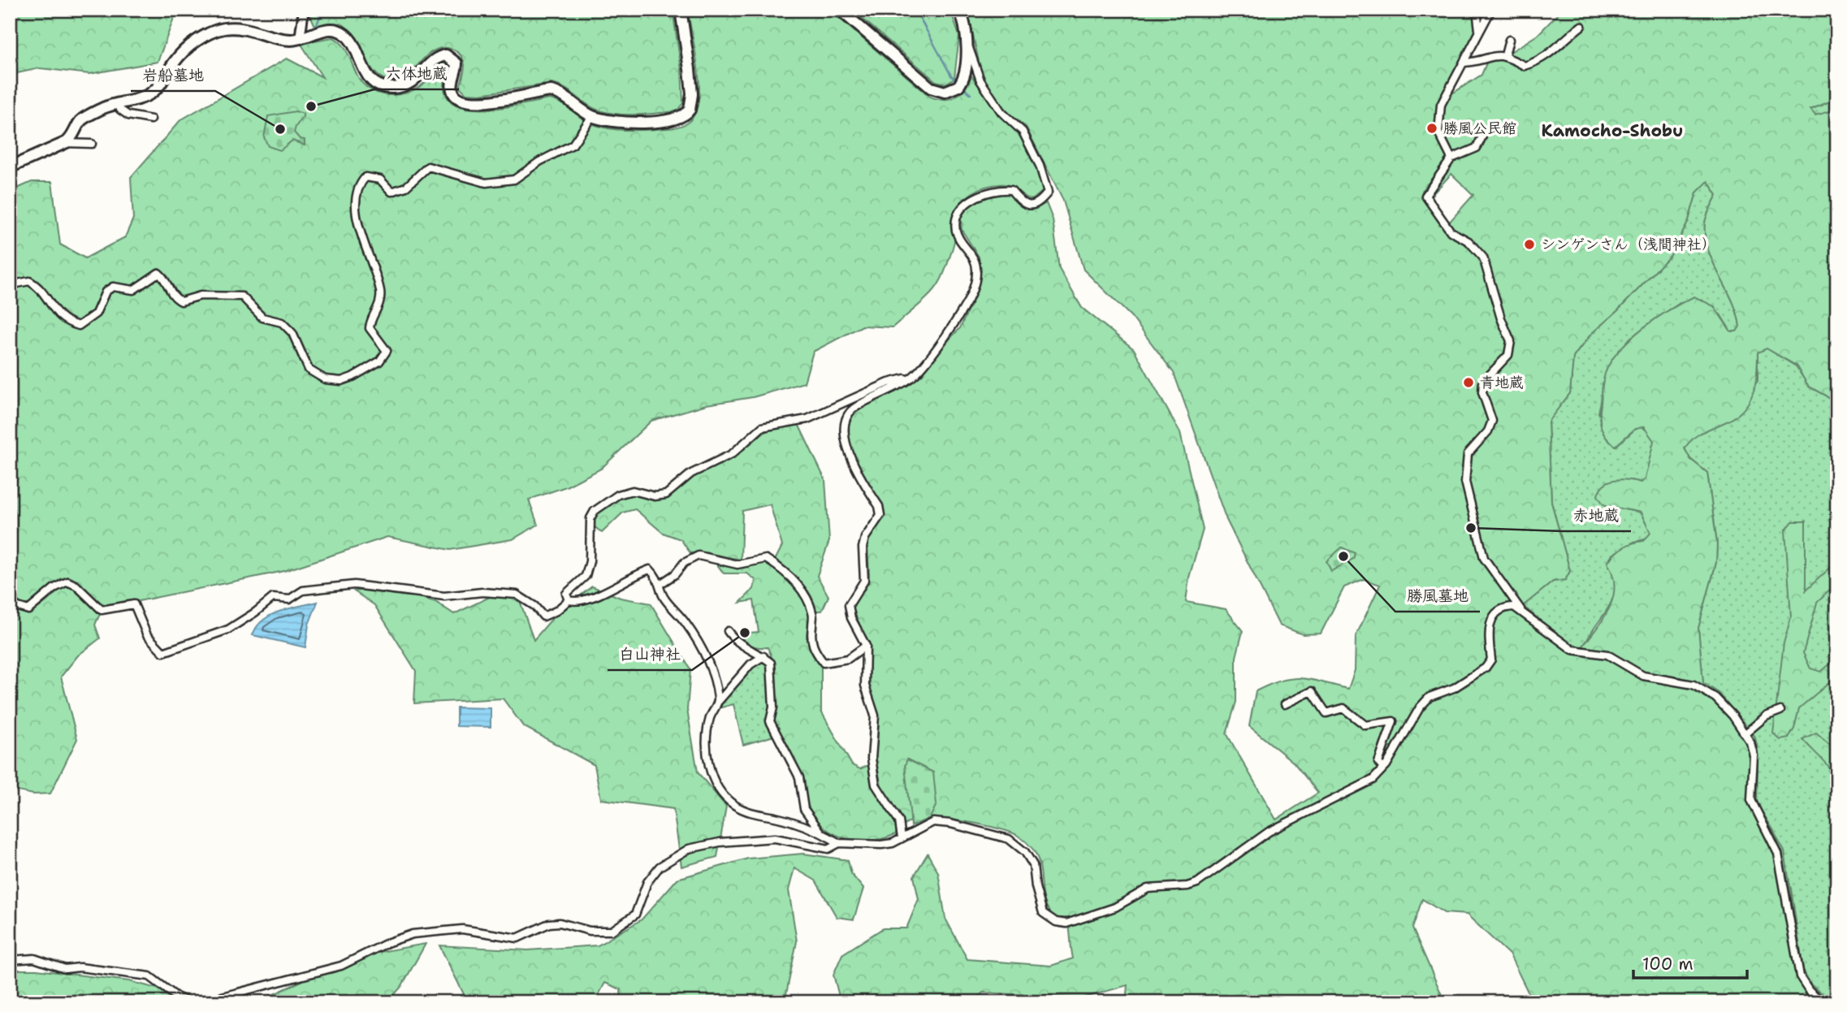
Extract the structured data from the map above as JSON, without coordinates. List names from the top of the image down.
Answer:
{
  "districts": ["Kamocho-Shobu"],
  "places": [
    "六体地蔵",
    "勝風公民館",
    "岩船墓地",
    "シンゲンさん（浅間神社）",
    "青地蔵",
    "赤地蔵",
    "勝風墓地",
    "白山神社"
  ],
  "scale_bar": "100 m"
}
